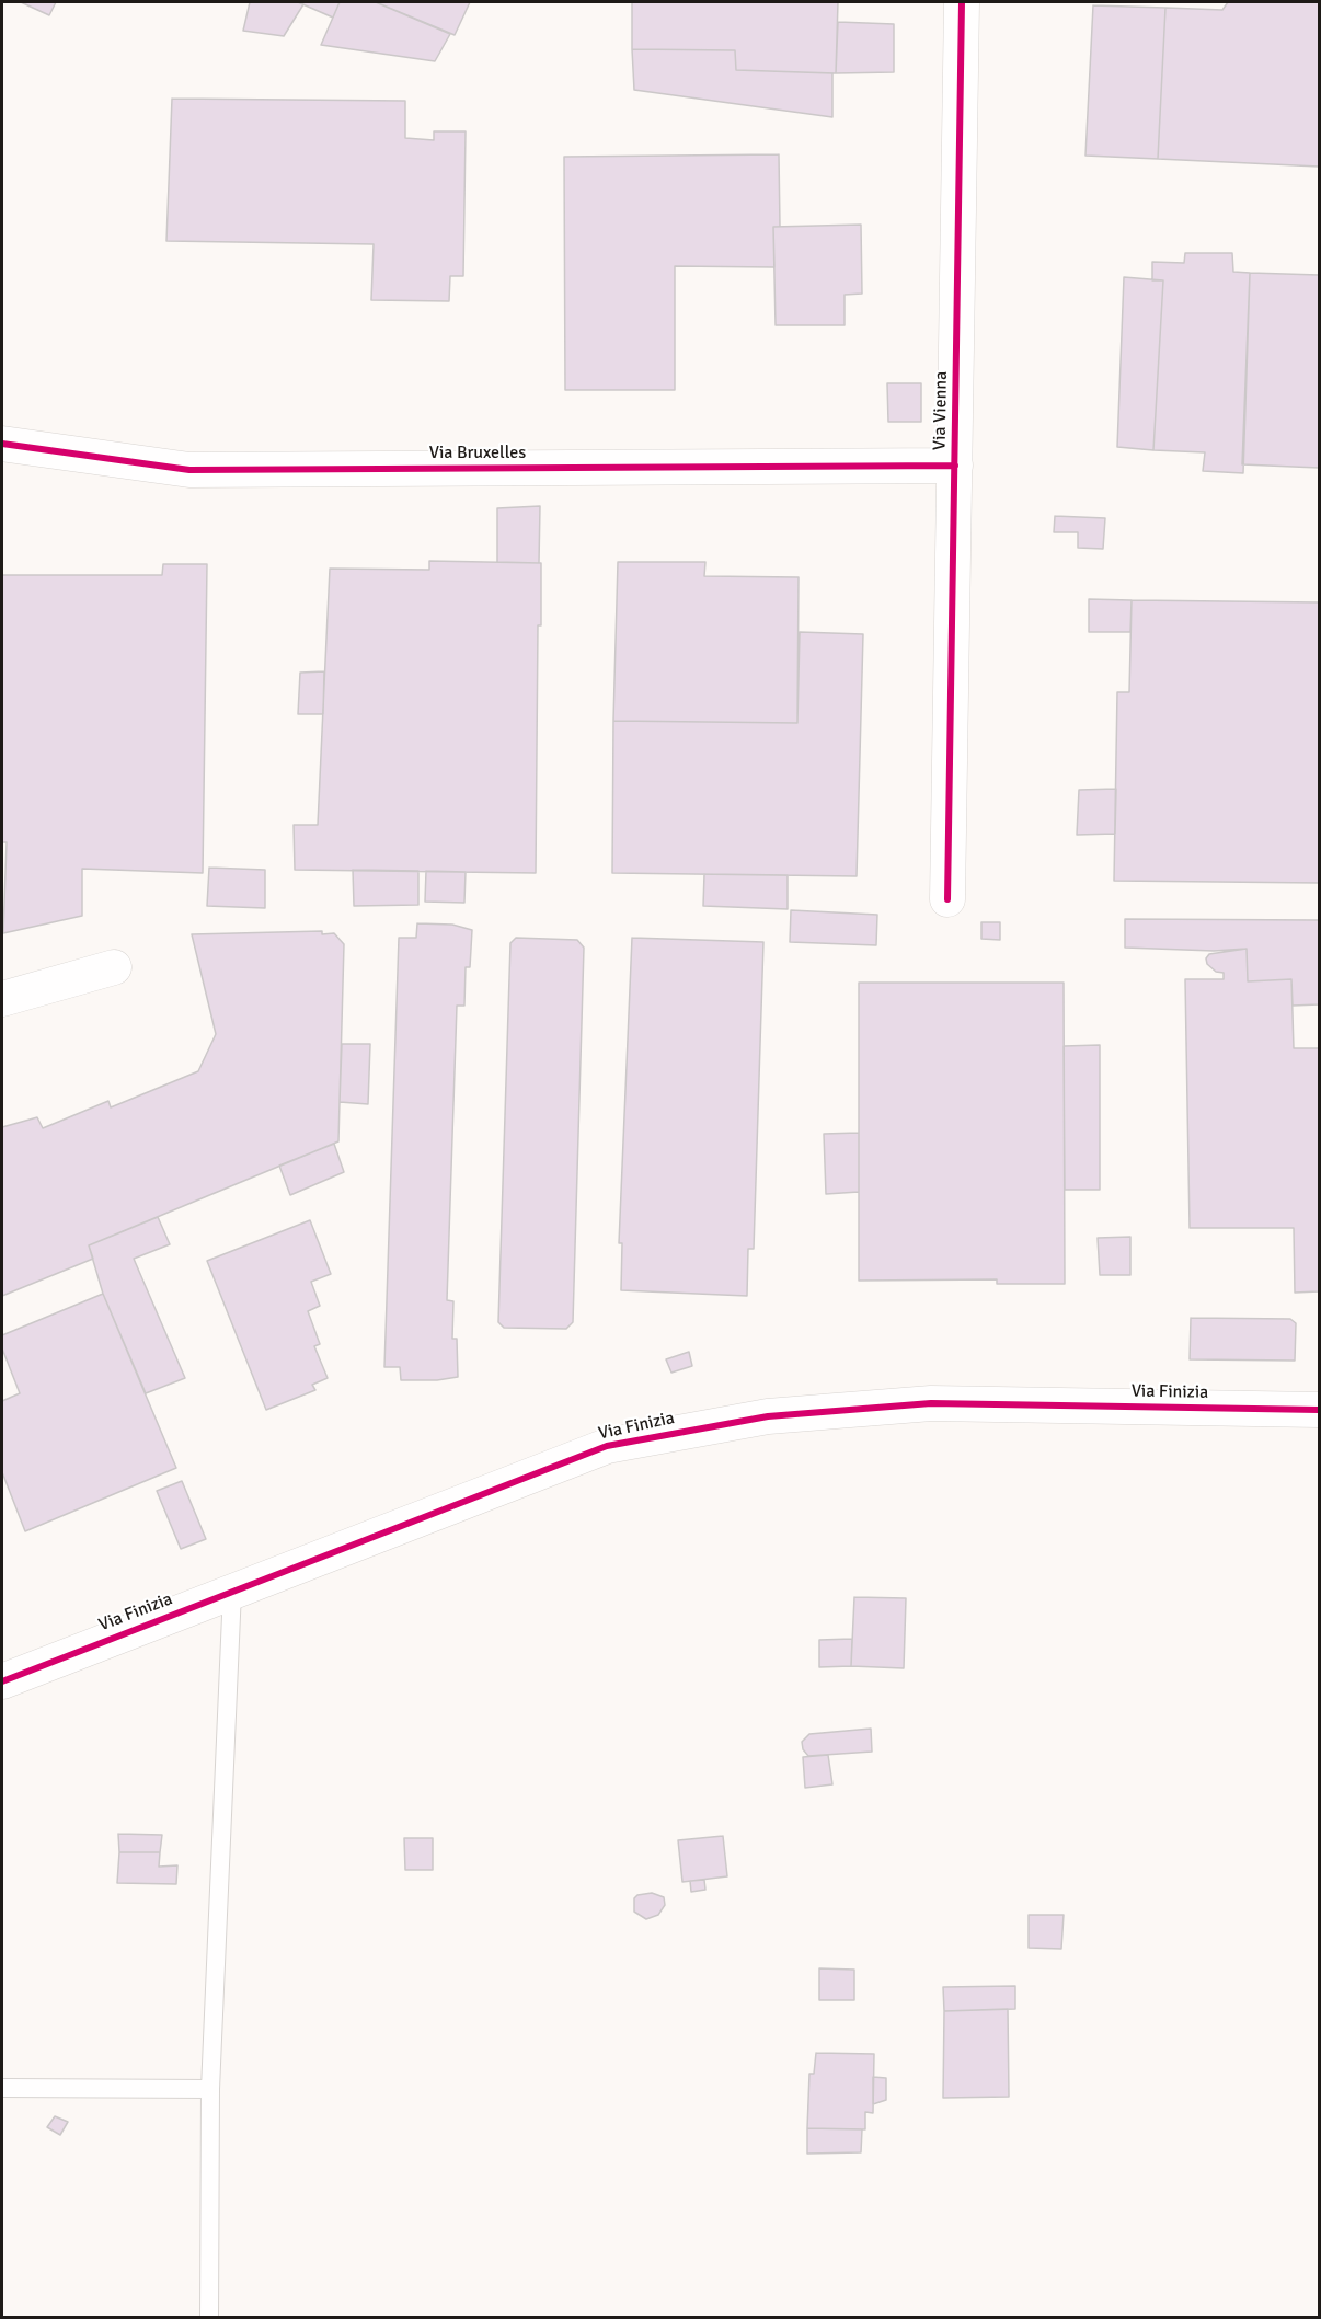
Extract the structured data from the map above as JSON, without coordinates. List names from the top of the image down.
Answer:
{
  "streets": {
    "street": ["Via Vienna", "Via Bruxelles", "Via Finizia"]
  },
  "crossings": [
    ["Via Vienna", "Via Bruxelles"]
  ]
}
